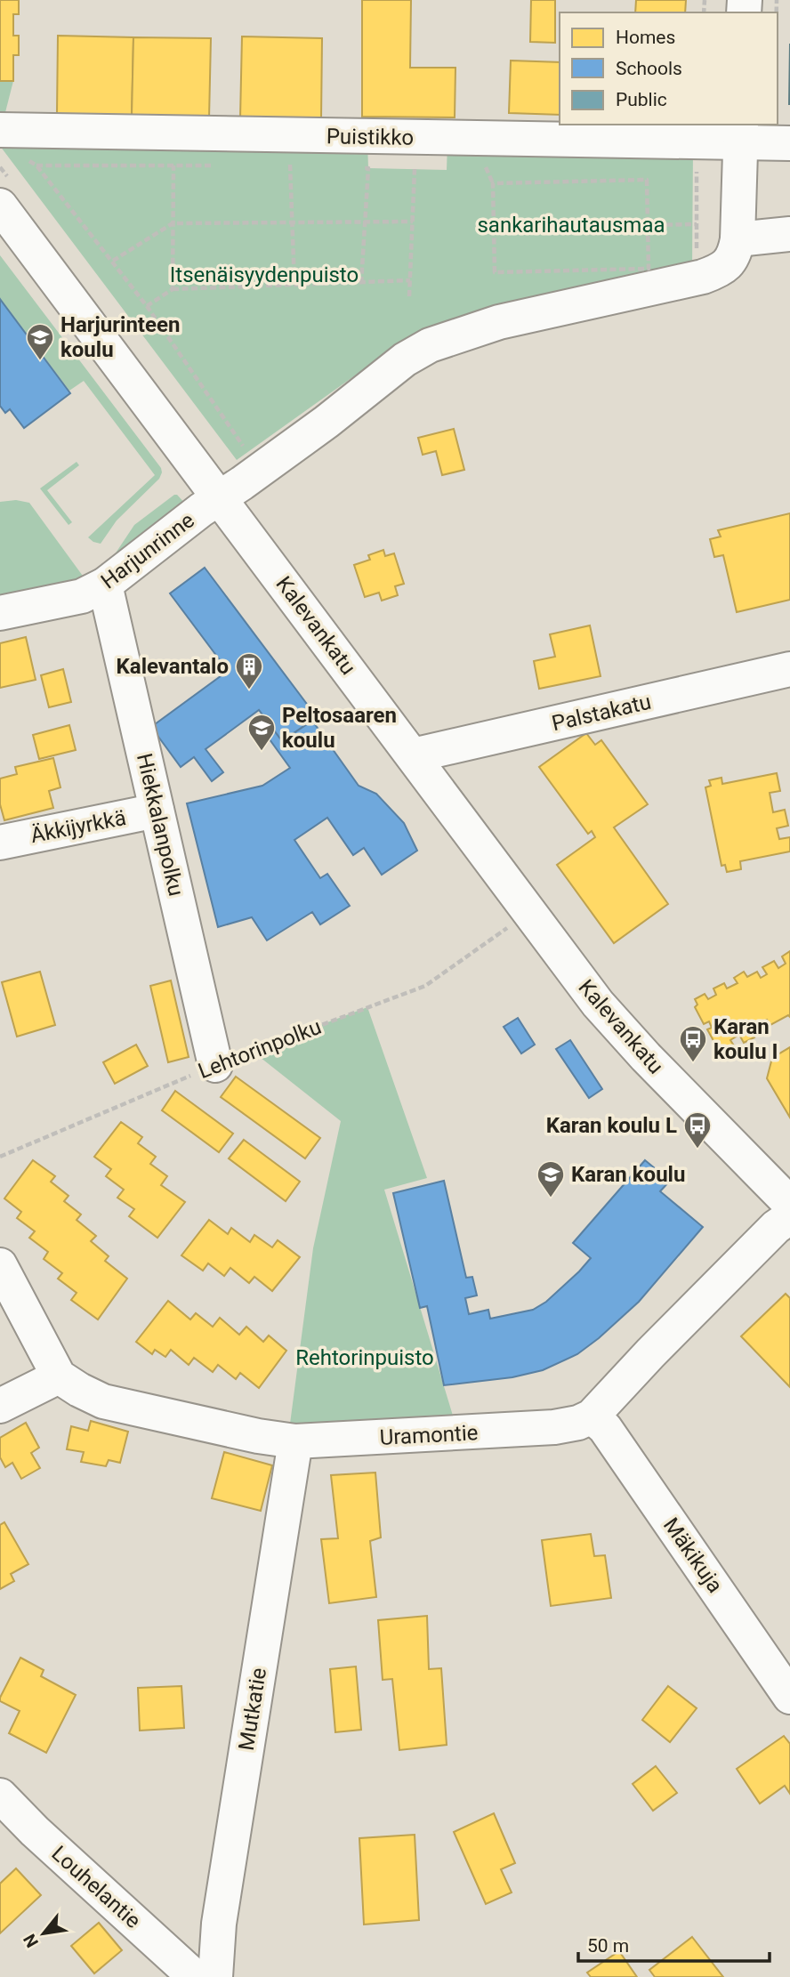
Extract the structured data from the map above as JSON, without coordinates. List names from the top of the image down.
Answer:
{
  "streets": {
    "street": [
      "Puistikko",
      "Harjunrinne",
      "Kalevankatu",
      "Palstakatu",
      "Hiekkalanpolku",
      "Äkkijyrkkä",
      "Uramontie",
      "Mäkikuja",
      "Mutkatie",
      "Louhelantie"
    ],
    "path": ["Lehtorinpolku"]
  },
  "crossings": [
    ["Harjunrinne", "Kalevankatu"],
    ["Harjunrinne", "Hiekkalanpolku"],
    ["Kalevankatu", "Palstakatu"],
    ["Hiekkalanpolku", "Äkkijyrkkä"],
    ["Hiekkalanpolku", "Lehtorinpolku"],
    ["Uramontie", "Mäkikuja"],
    ["Uramontie", "Mutkatie"]
  ],
  "parks": ["sankarihautausmaa", "Itsenäisyydenpuisto", "Rehtorinpuisto"],
  "places": {
    "school or university": ["Harjurinteen koulu", "Peltosaaren koulu", "Karan koulu"],
    "building": ["Kalevantalo"],
    "bus stop": ["Karan koulu I", "Karan koulu L"]
  },
  "legend": ["Homes", "Schools", "Public"],
  "scale_bar": "50 m",
  "north": "bottom left"
}
